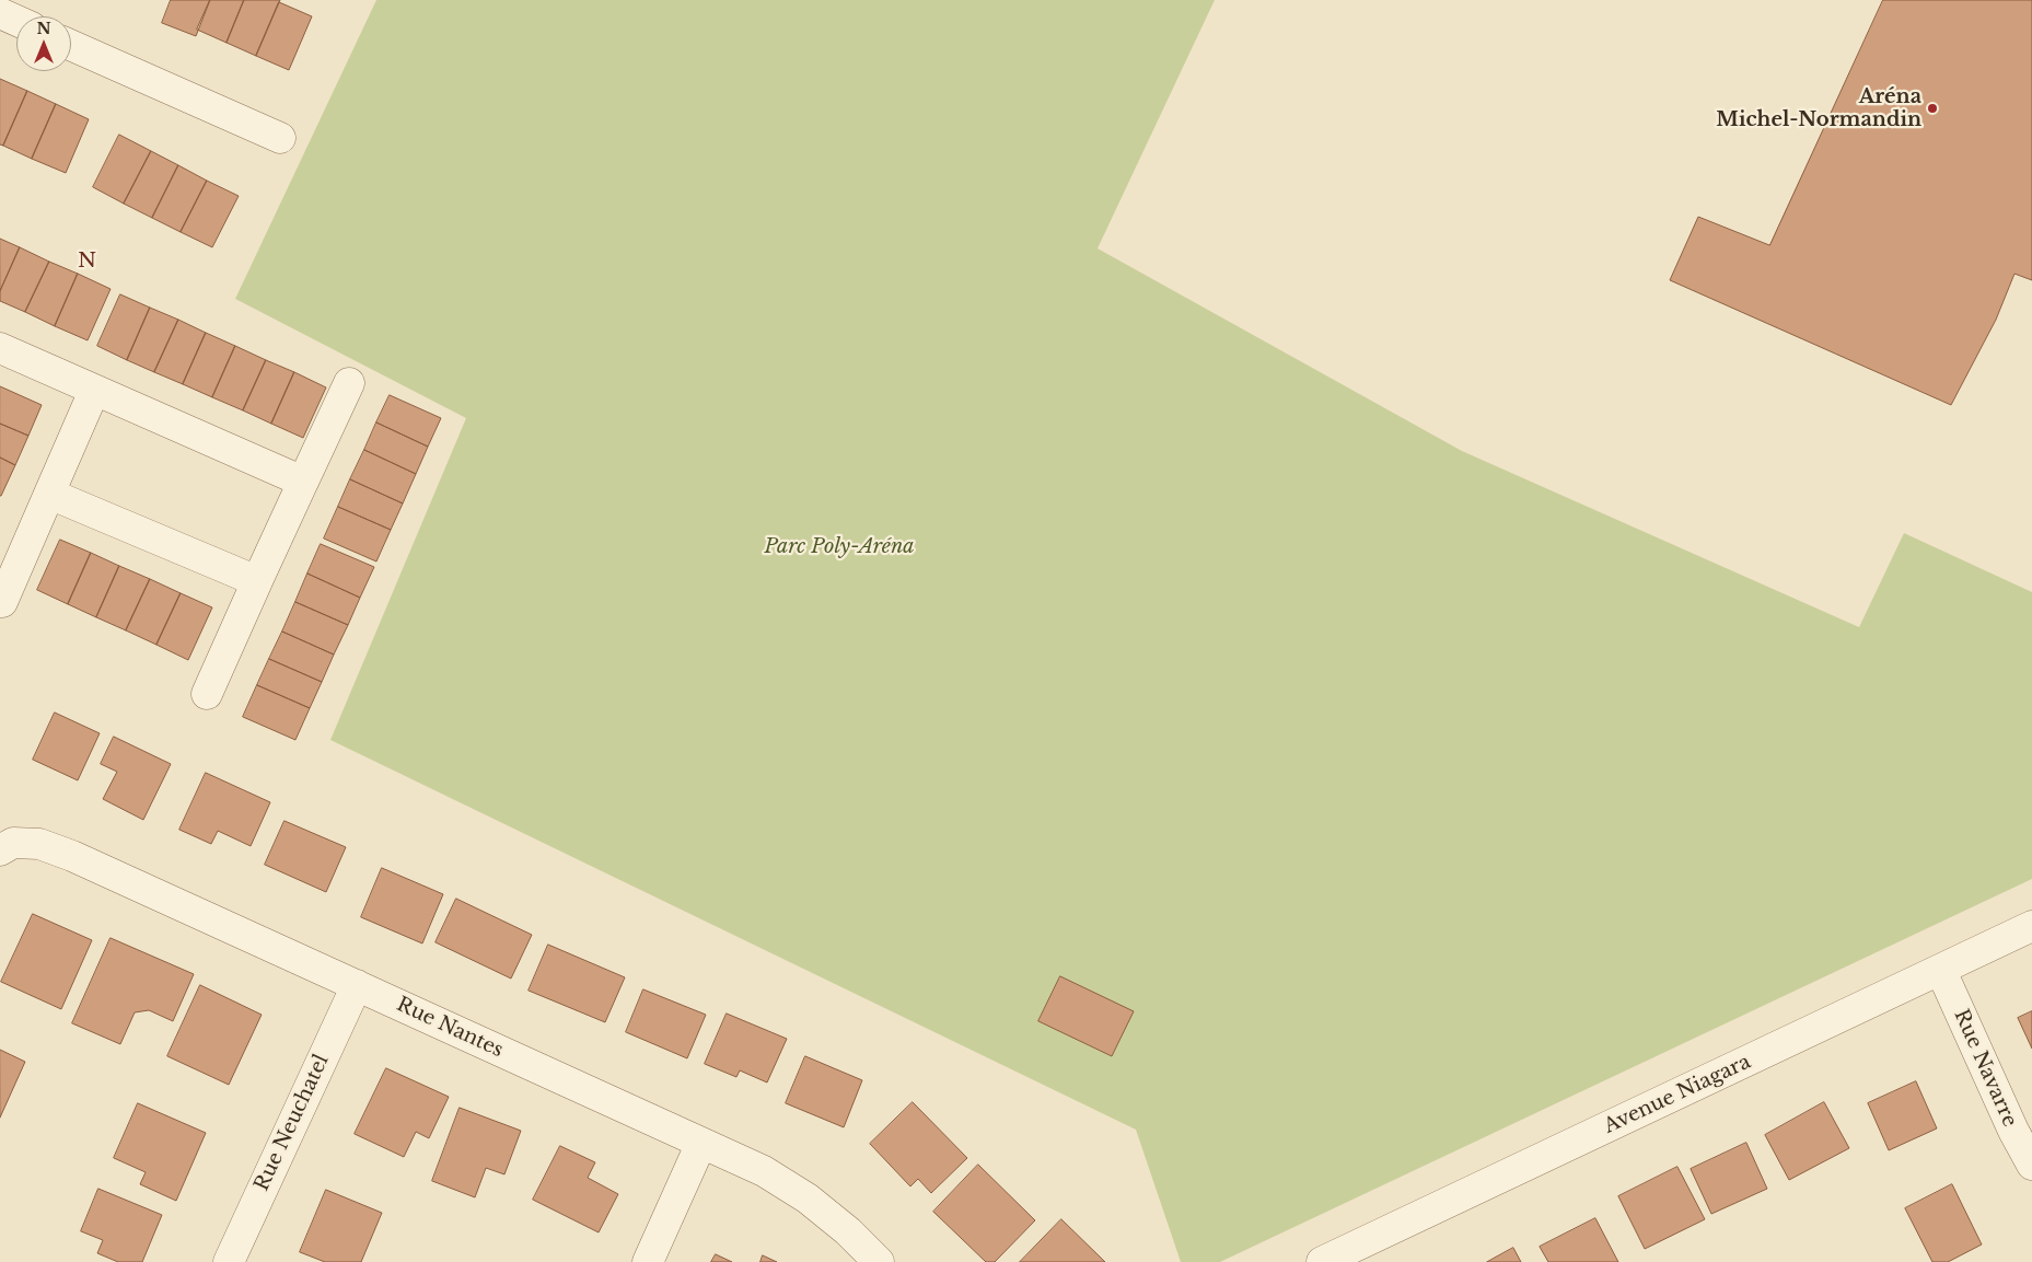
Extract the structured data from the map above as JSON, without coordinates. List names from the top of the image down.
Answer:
{
  "streets": {
    "street": [
      "Rue Nantes",
      "Rue Navarre",
      "Avenue Niagara",
      "Rue Neuchatel"
    ]
  },
  "crossings": [
    ["Rue Nantes", "Rue Neuchatel"],
    ["Rue Navarre", "Avenue Niagara"]
  ],
  "districts": ["N"],
  "parks": ["Parc Poly-Aréna"],
  "places": ["Aréna Michel-Normandin"],
  "north": "top"
}
